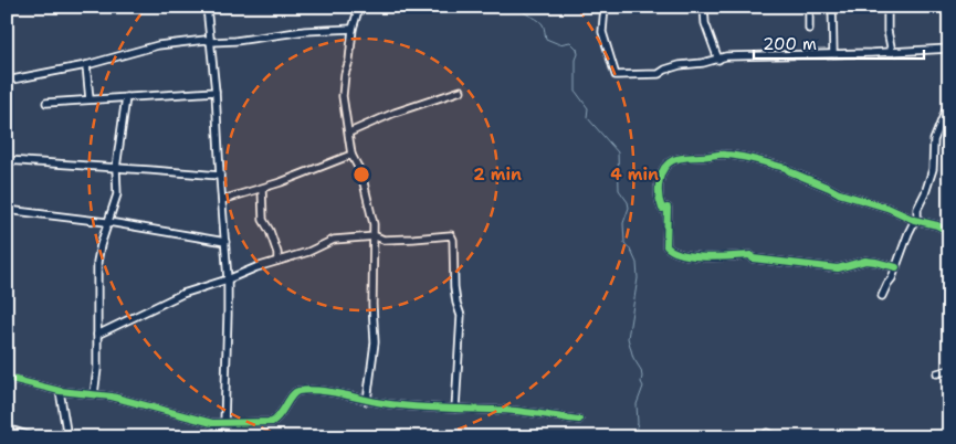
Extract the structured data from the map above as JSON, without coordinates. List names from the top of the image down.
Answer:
{
  "scale_bar": "200 m",
  "rings": ["2 min", "4 min"]
}
